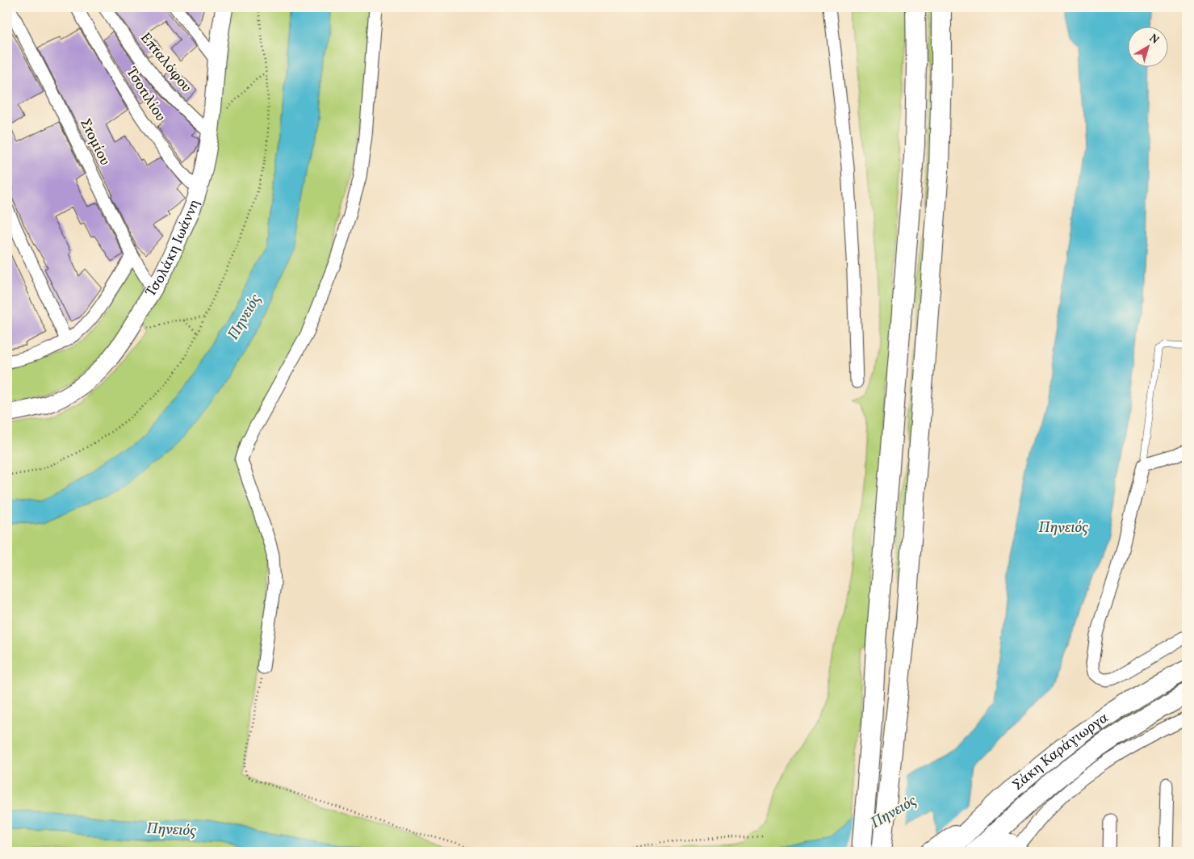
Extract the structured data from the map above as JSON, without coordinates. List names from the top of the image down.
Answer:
{
  "streets": {
    "main road": ["Σάκη Καράγιωργα"],
    "street": [
      "Επταλόφου",
      "Τσοτιλίου",
      "Στομίου",
      "Τσολάκη Ιωάννη"
    ]
  },
  "crossings": [
    ["Επταλόφου", "Τσολάκη Ιωάννη"],
    ["Τσοτιλίου", "Τσολάκη Ιωάννη"],
    ["Στομίου", "Τσολάκη Ιωάννη"]
  ],
  "water": ["Πηνειός"],
  "north": "top right"
}
